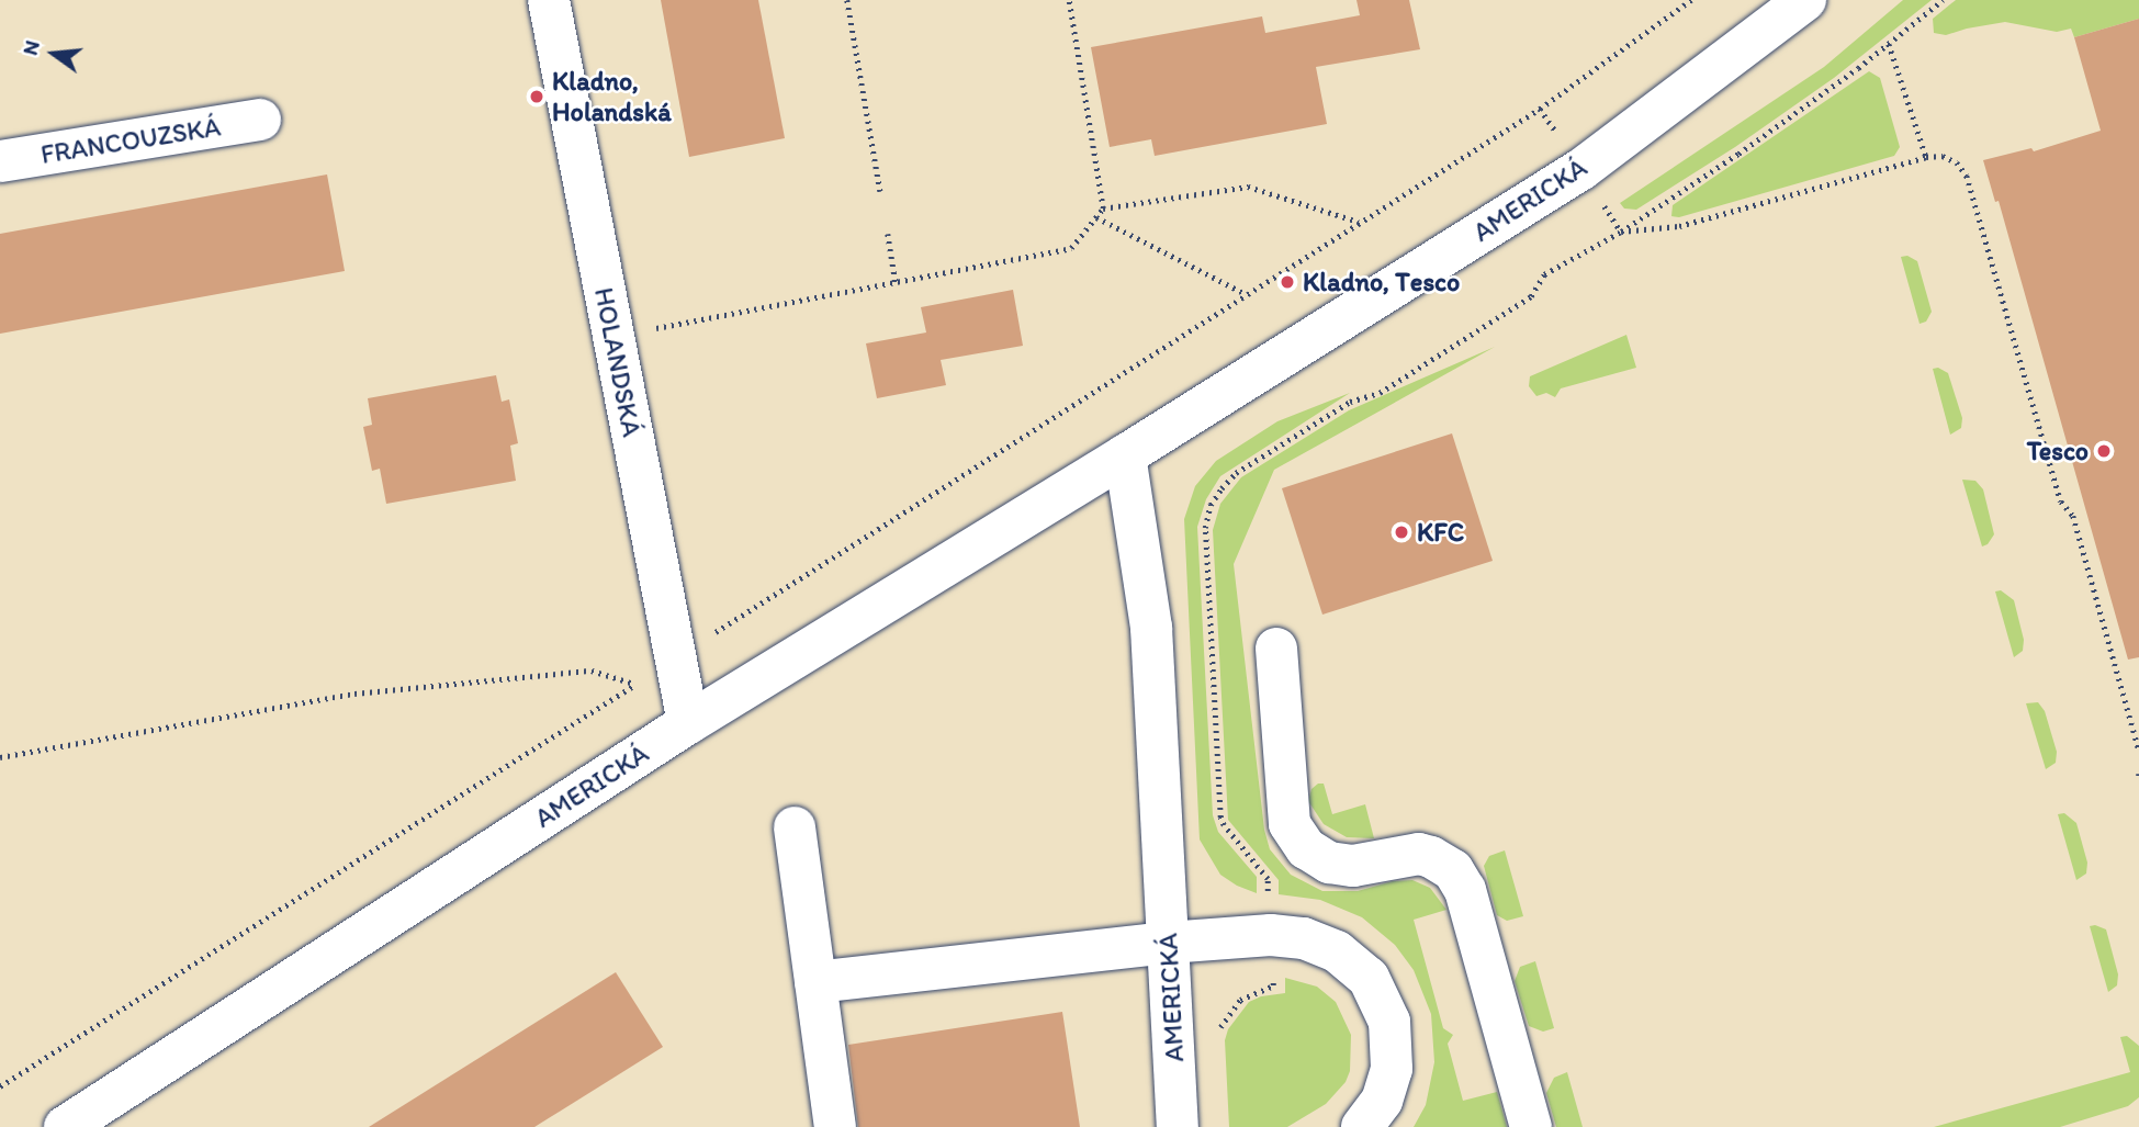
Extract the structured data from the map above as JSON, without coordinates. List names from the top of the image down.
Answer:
{
  "streets": {
    "street": ["FRANCOUZSKÁ", "AMERICKÁ", "HOLANDSKÁ"]
  },
  "crossings": [
    ["AMERICKÁ", "HOLANDSKÁ"]
  ],
  "places": [
    "Kladno, Holandská",
    "Kladno, Tesco",
    "Tesco",
    "KFC"
  ],
  "north": "left"
}
